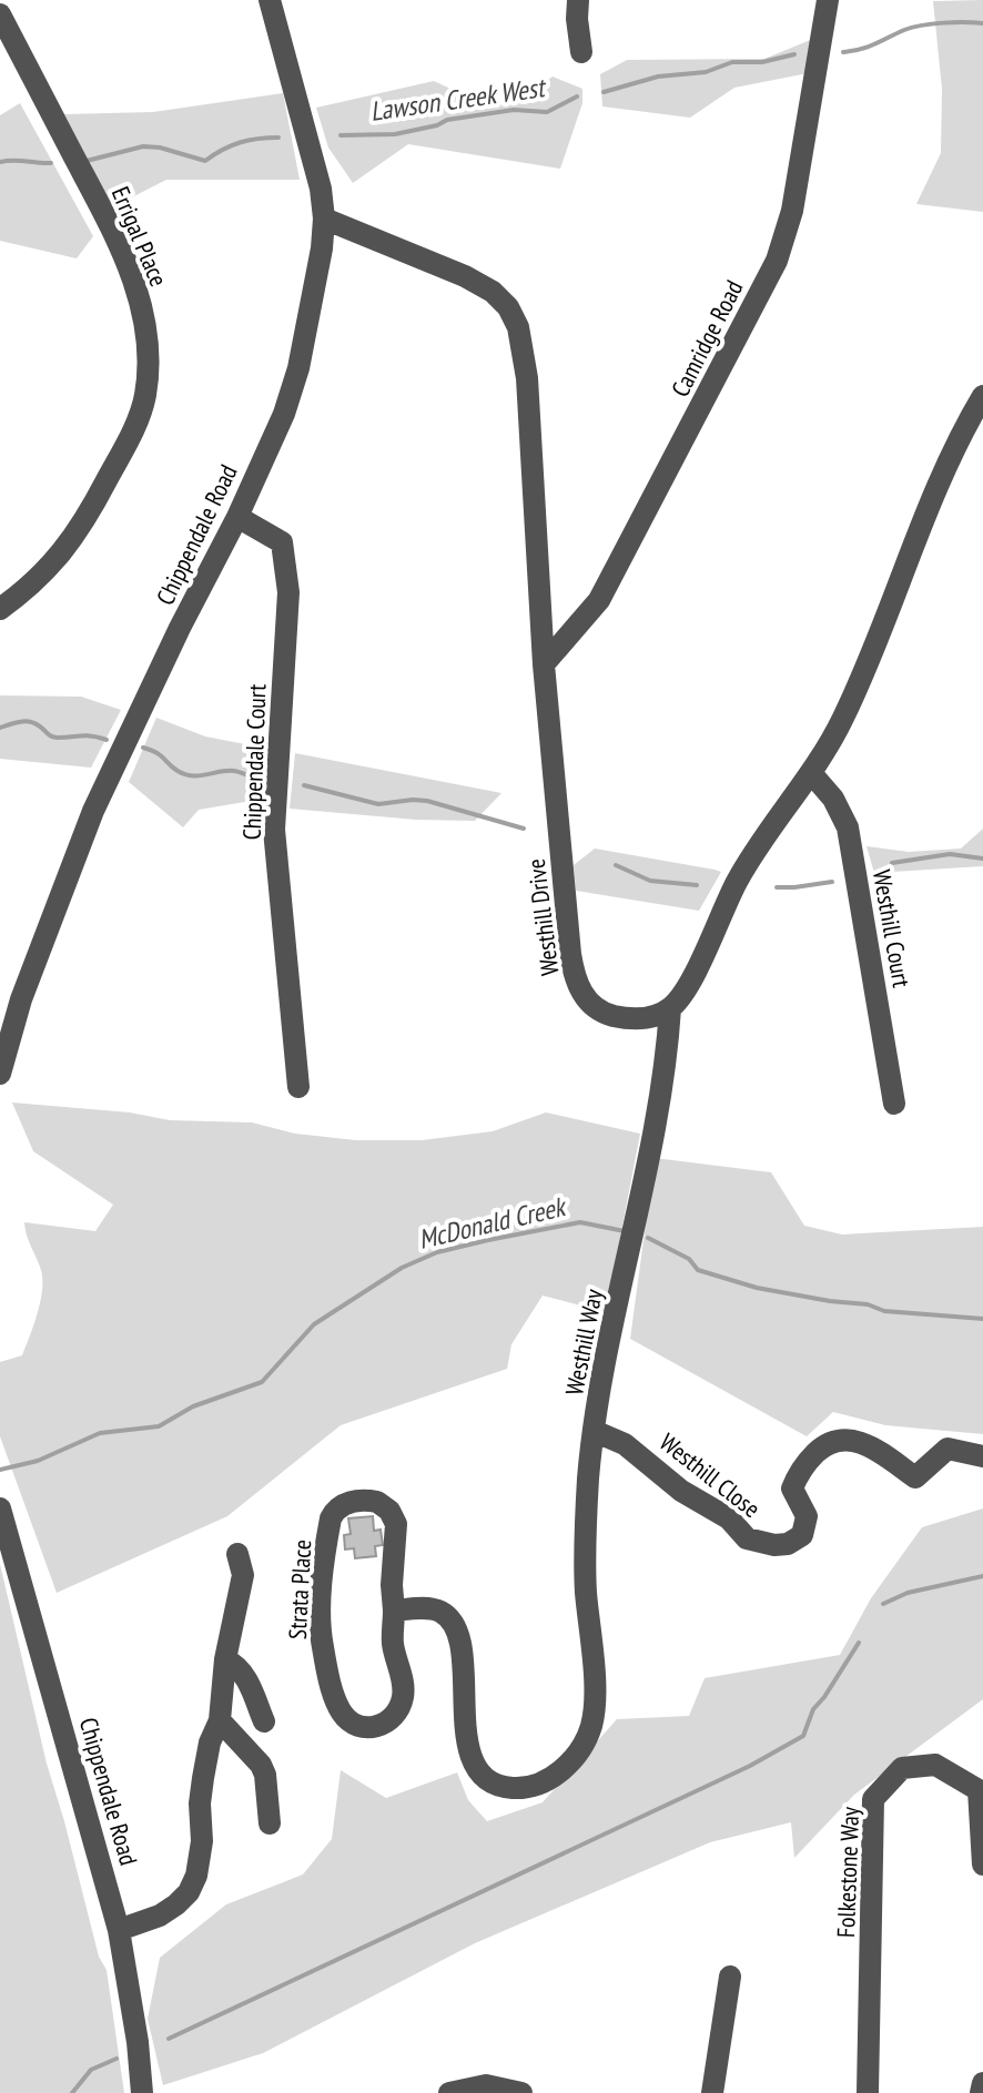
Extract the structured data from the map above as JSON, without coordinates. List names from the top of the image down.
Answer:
{
  "streets": {
    "street": [
      "Errigal Place",
      "Camridge Road",
      "Chippendale Road",
      "Chippendale Court",
      "Westhill Drive",
      "Westhill Court",
      "Westhill Way",
      "Westhill Close",
      "Strata Place",
      "Folkestone Way"
    ]
  },
  "crossings": [
    ["Camridge Road", "Westhill Drive"],
    ["Chippendale Road", "Chippendale Court"],
    ["Chippendale Road", "Westhill Drive"],
    ["Westhill Drive", "Westhill Way"],
    ["Westhill Way", "Westhill Close"],
    ["Westhill Way", "Strata Place"]
  ],
  "water": ["Lawson Creek West", "McDonald Creek"]
}
